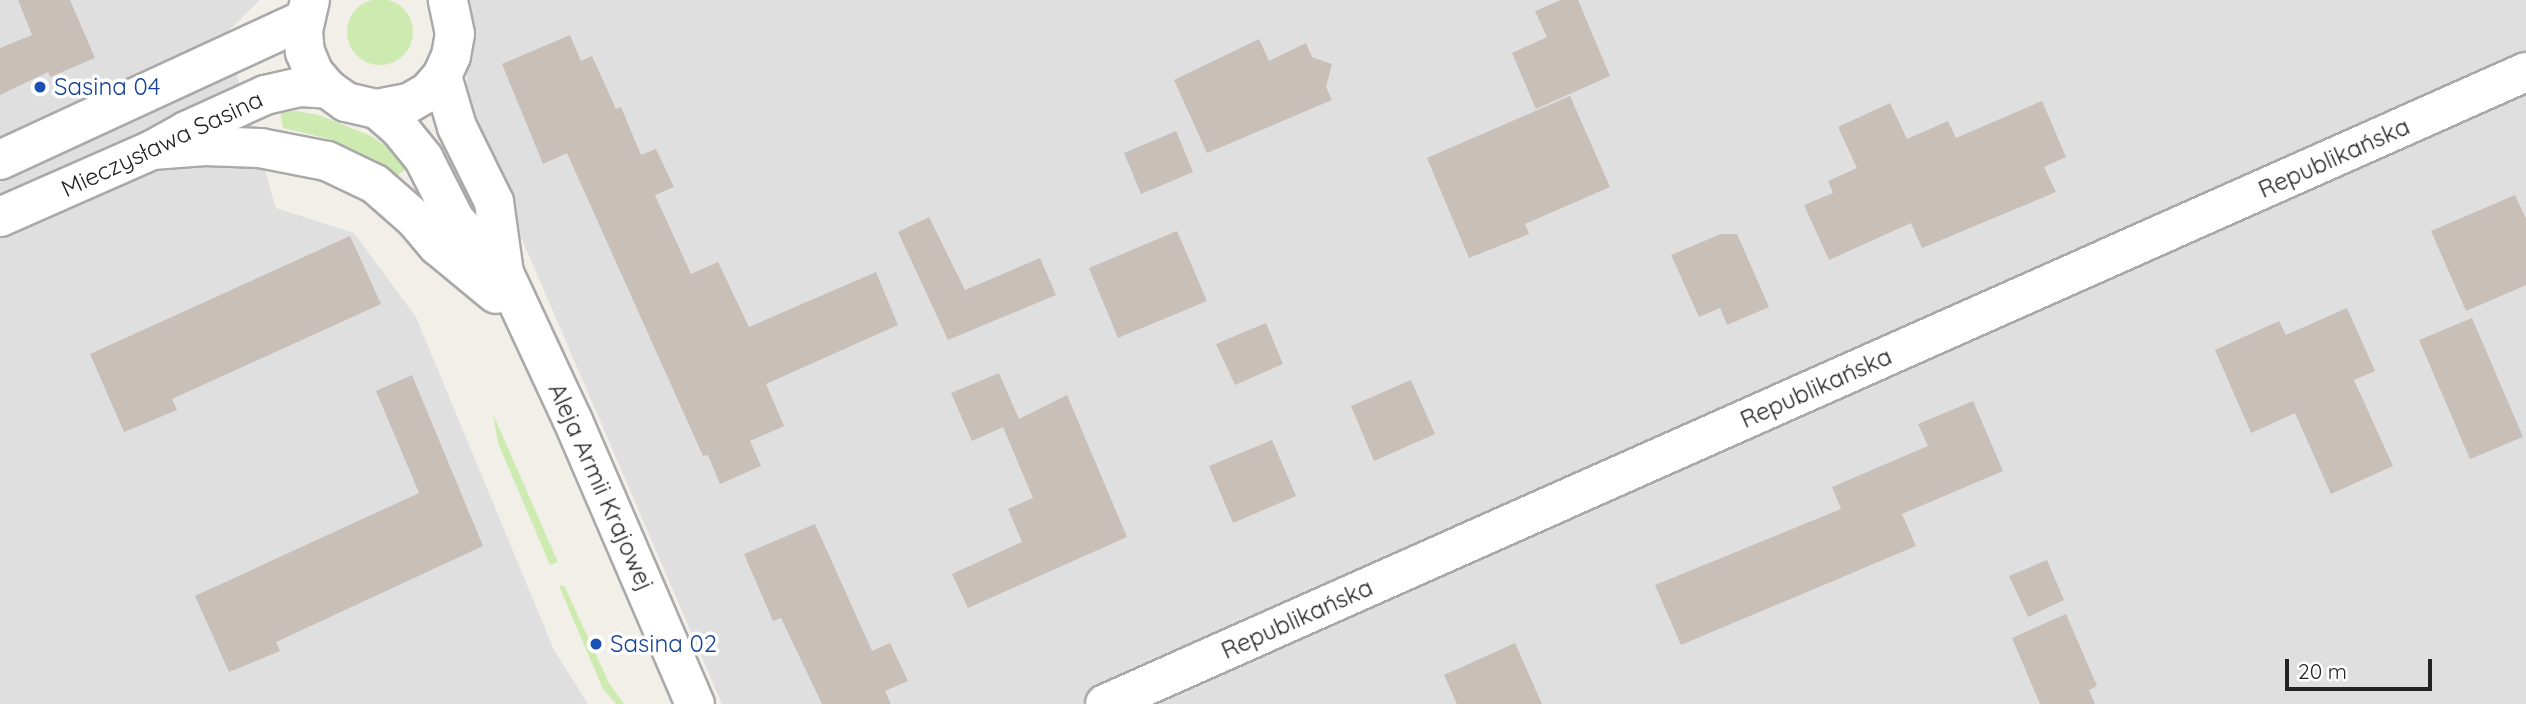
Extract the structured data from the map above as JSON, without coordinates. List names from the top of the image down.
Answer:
{
  "streets": {
    "street": ["Mieczysława Sasina", "Republikańska", "Aleja Armii Krajowej"]
  },
  "places": ["Sasina 04", "Sasina 02"],
  "scale_bar": "20 m"
}
